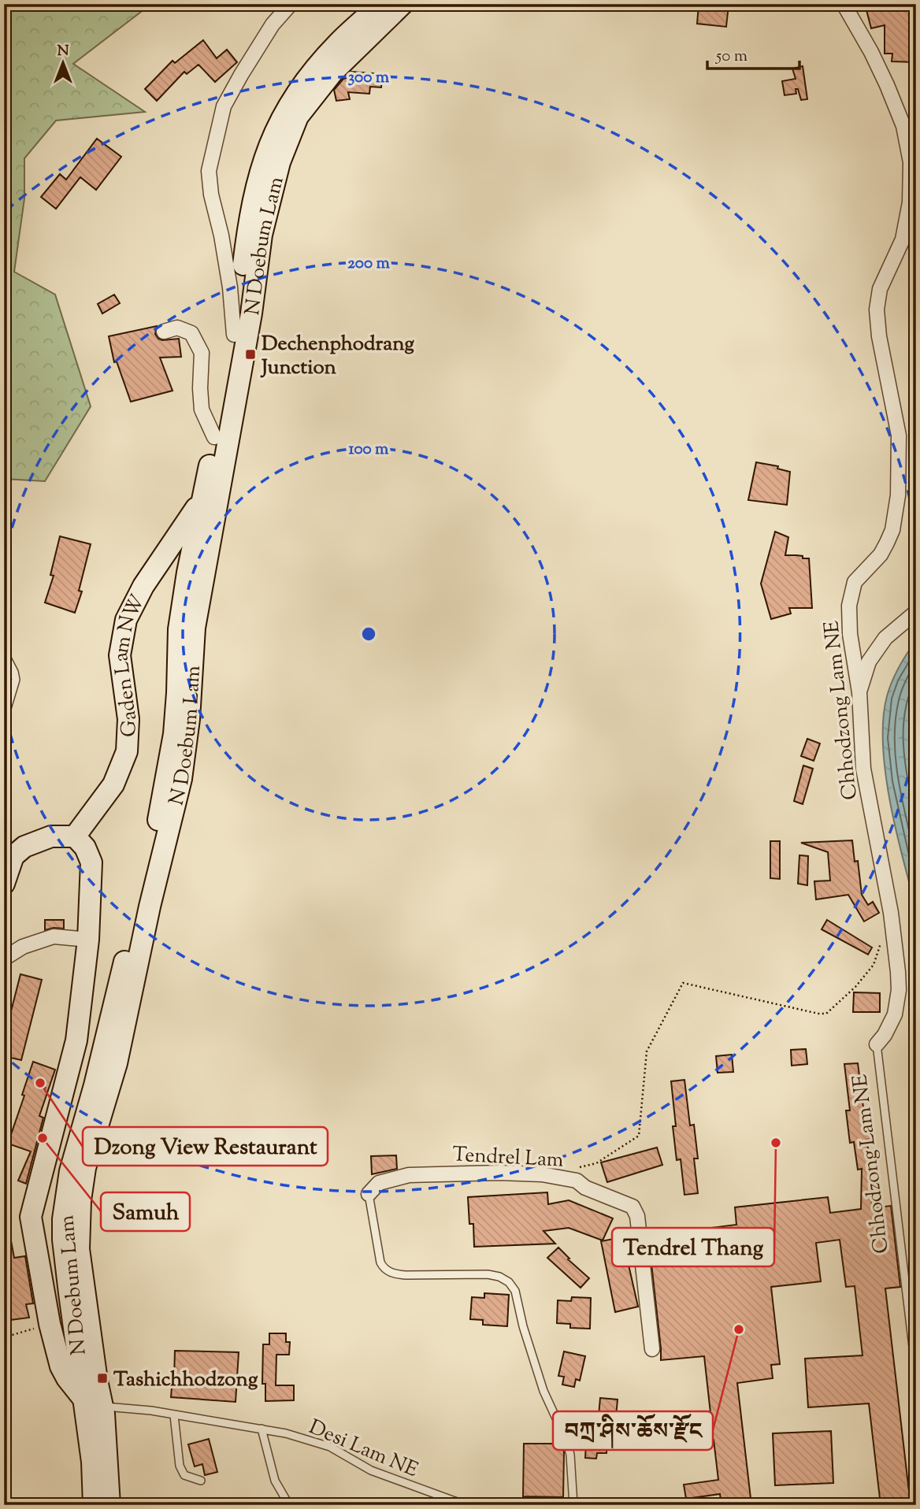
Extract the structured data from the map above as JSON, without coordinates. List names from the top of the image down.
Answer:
{
  "streets": {
    "main road": ["N Doebum Lam", "Gaden Lam NW"],
    "street": ["Chhodzong Lam NE", "Tendrel Lam"],
    "lane": ["Desi Lam NE"]
  },
  "crossings": [
    ["N Doebum Lam", "Gaden Lam NW"],
    ["N Doebum Lam", "Desi Lam NE"]
  ],
  "places": {
    "transit": ["Dechenphodrang Junction", "Tashichhodzong"],
    "other": [
      "Dzong View Restaurant",
      "Samuh",
      "Tendrel Thang",
      "བཀྲ་ཤིས་ཆོས་རྫོང"
    ]
  },
  "scale_bar": "50 m",
  "north": "top",
  "rings": ["300 m", "200 m", "100 m"]
}
